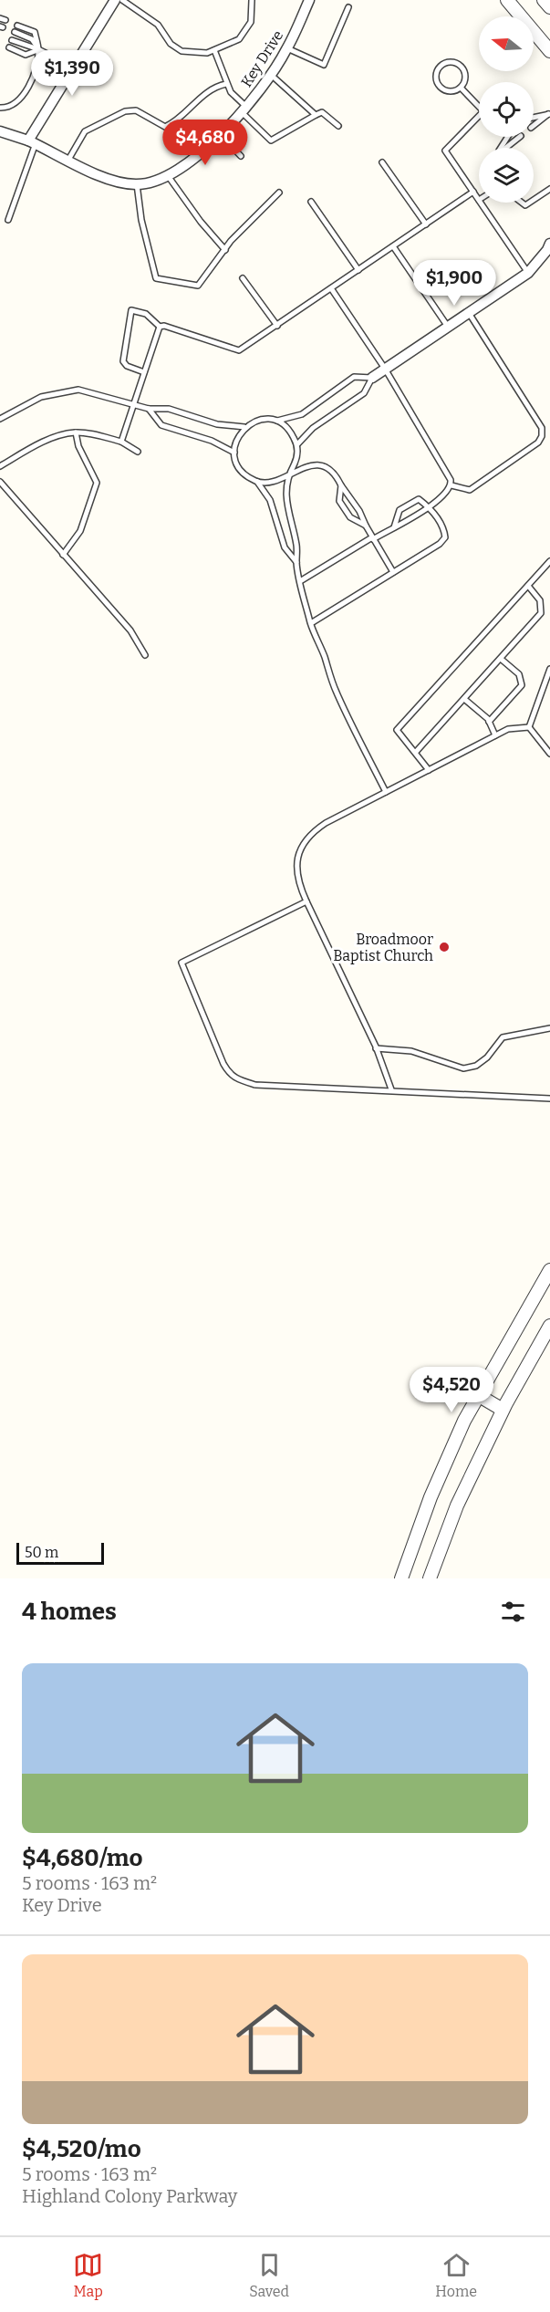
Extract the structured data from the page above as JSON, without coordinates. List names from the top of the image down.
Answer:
{
  "streets": {
    "street": ["Key Drive"]
  },
  "places": ["Broadmoor Baptist Church"],
  "scale_bar": "50 m",
  "north": "left",
  "page": {
    "price": [
      "$1,390",
      "$4,680",
      "$1,900",
      "$4,520"
    ],
    "scale": "50 m",
    "heading": "4 homes",
    "list": [
      {
        "name": "$4,680/mo",
        "note": "5 rooms · 163 m² · Key Drive"
      },
      {
        "name": "$4,520/mo",
        "note": "5 rooms · 163 m² · Highland Colony Parkway"
      }
    ],
    "tabs": ["Map", "Saved", "Home"]
  }
}
